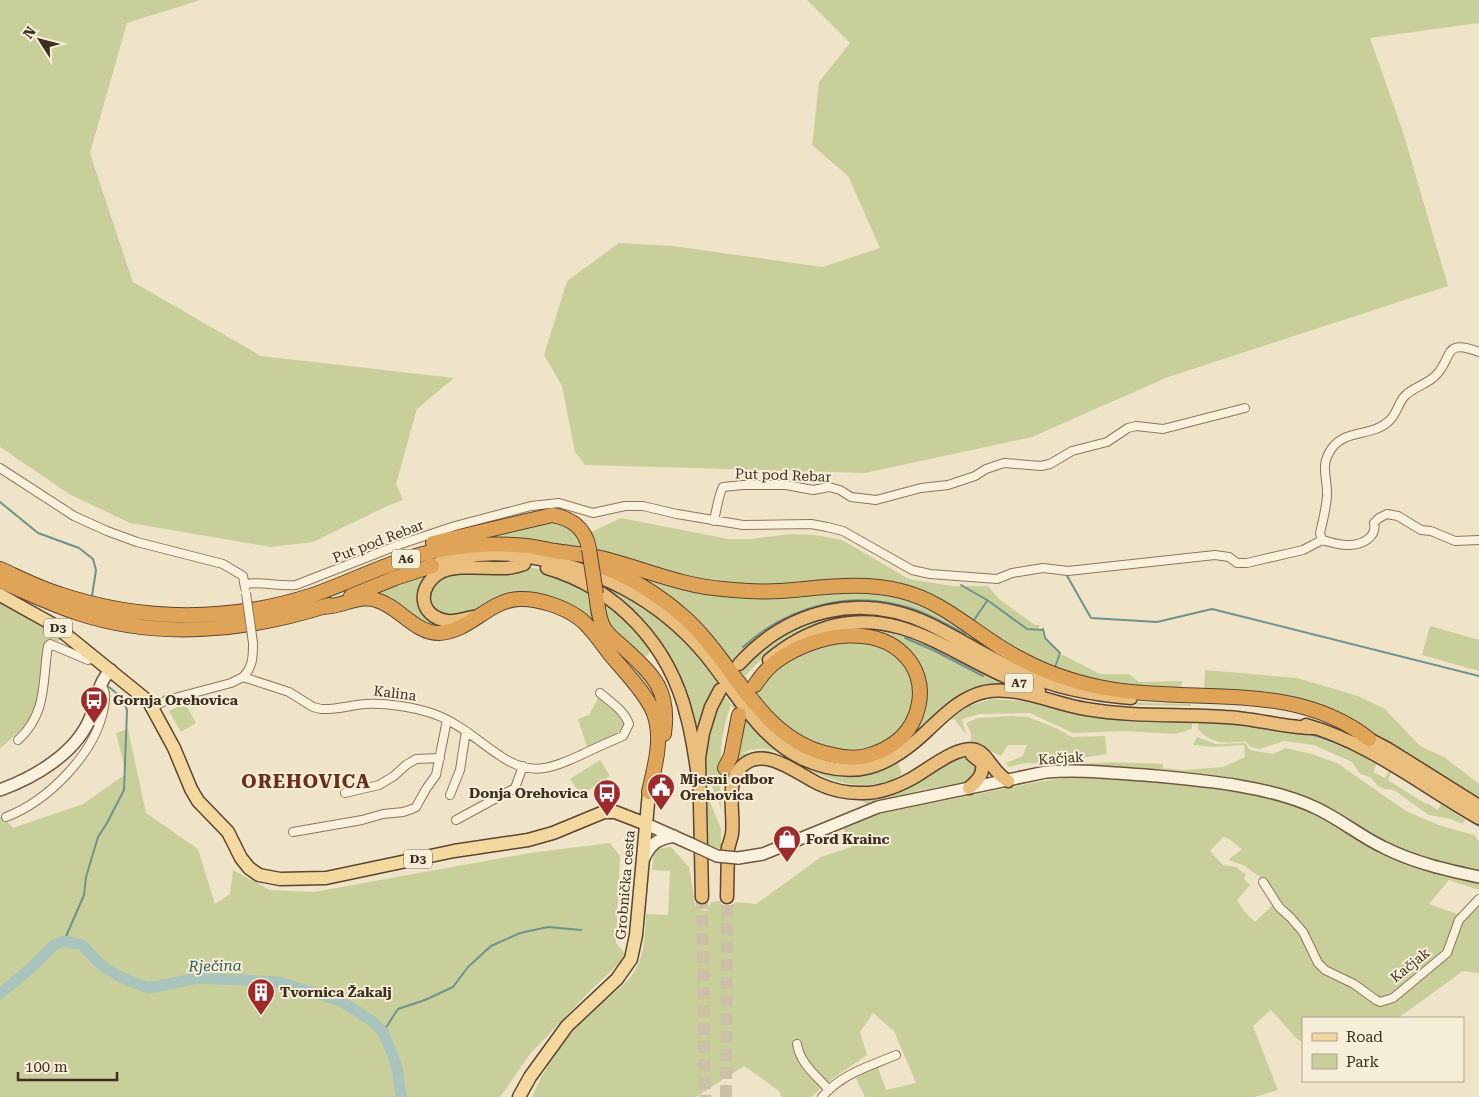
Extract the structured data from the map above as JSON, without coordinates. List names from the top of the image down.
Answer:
{
  "streets": {
    "highway": ["A6", "A7"],
    "main road": ["D3", "Kačjak", "Grobnička cesta"],
    "street": ["Put pod Rebar", "Kalina"]
  },
  "crossings": [
    ["D3", "Grobnička cesta"],
    ["Kačjak", "Grobnička cesta"]
  ],
  "districts": ["OREHOVICA"],
  "water": ["Rječina"],
  "places": {
    "bus stop": ["Gornja Orehovica", "Donja Orehovica"],
    "public building": ["Mjesni odbor Orehovica"],
    "shop": ["Ford Krainc"],
    "building": ["Tvornica Žakalj"]
  },
  "legend": ["Road", "Park"],
  "scale_bar": "100 m",
  "north": "top left"
}
